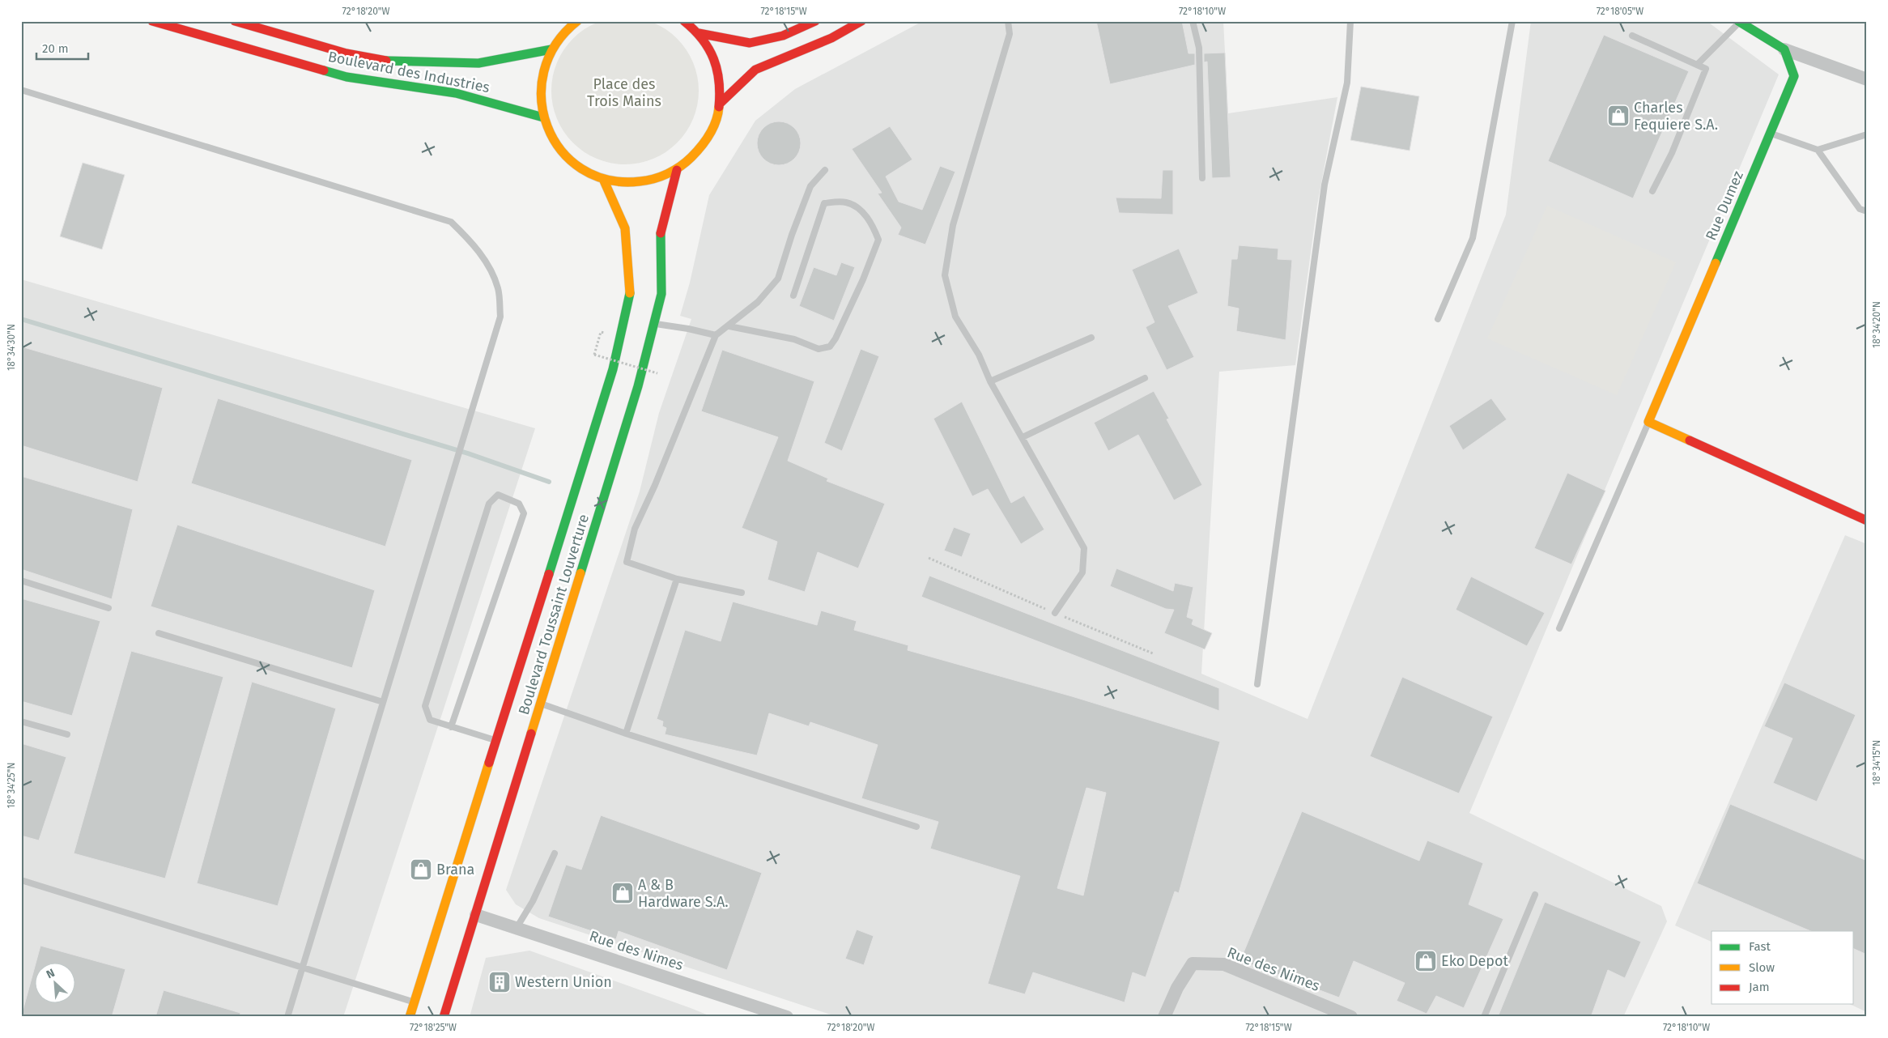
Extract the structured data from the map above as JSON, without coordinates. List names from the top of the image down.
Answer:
{
  "streets": {
    "main road": ["Boulevard des Industries", "Rue Dumez", "Boulevard Toussaint Louverture"],
    "street": ["Rue des Nimes"]
  },
  "crossings": [
    ["Boulevard Toussaint Louverture", "Rue des Nimes"]
  ],
  "parks": ["Place des Trois Mains"],
  "places": {
    "shop": [
      "Charles Fequiere S.A.",
      "Brana",
      "A & B Hardware S.A.",
      "Eko Depot"
    ],
    "building": ["Western Union"]
  },
  "legend": ["Fast", "Slow", "Jam"],
  "scale_bar": "20 m",
  "north": "top left",
  "coordinates": [
    "72°18'20\"W",
    "72°18'15\"W",
    "72°18'10\"W",
    "72°18'05\"W",
    "18°34'20\"N",
    "18°34'30\"N",
    "18°34'15\"N",
    "18°34'25\"N",
    "72°18'25\"W"
  ]
}
